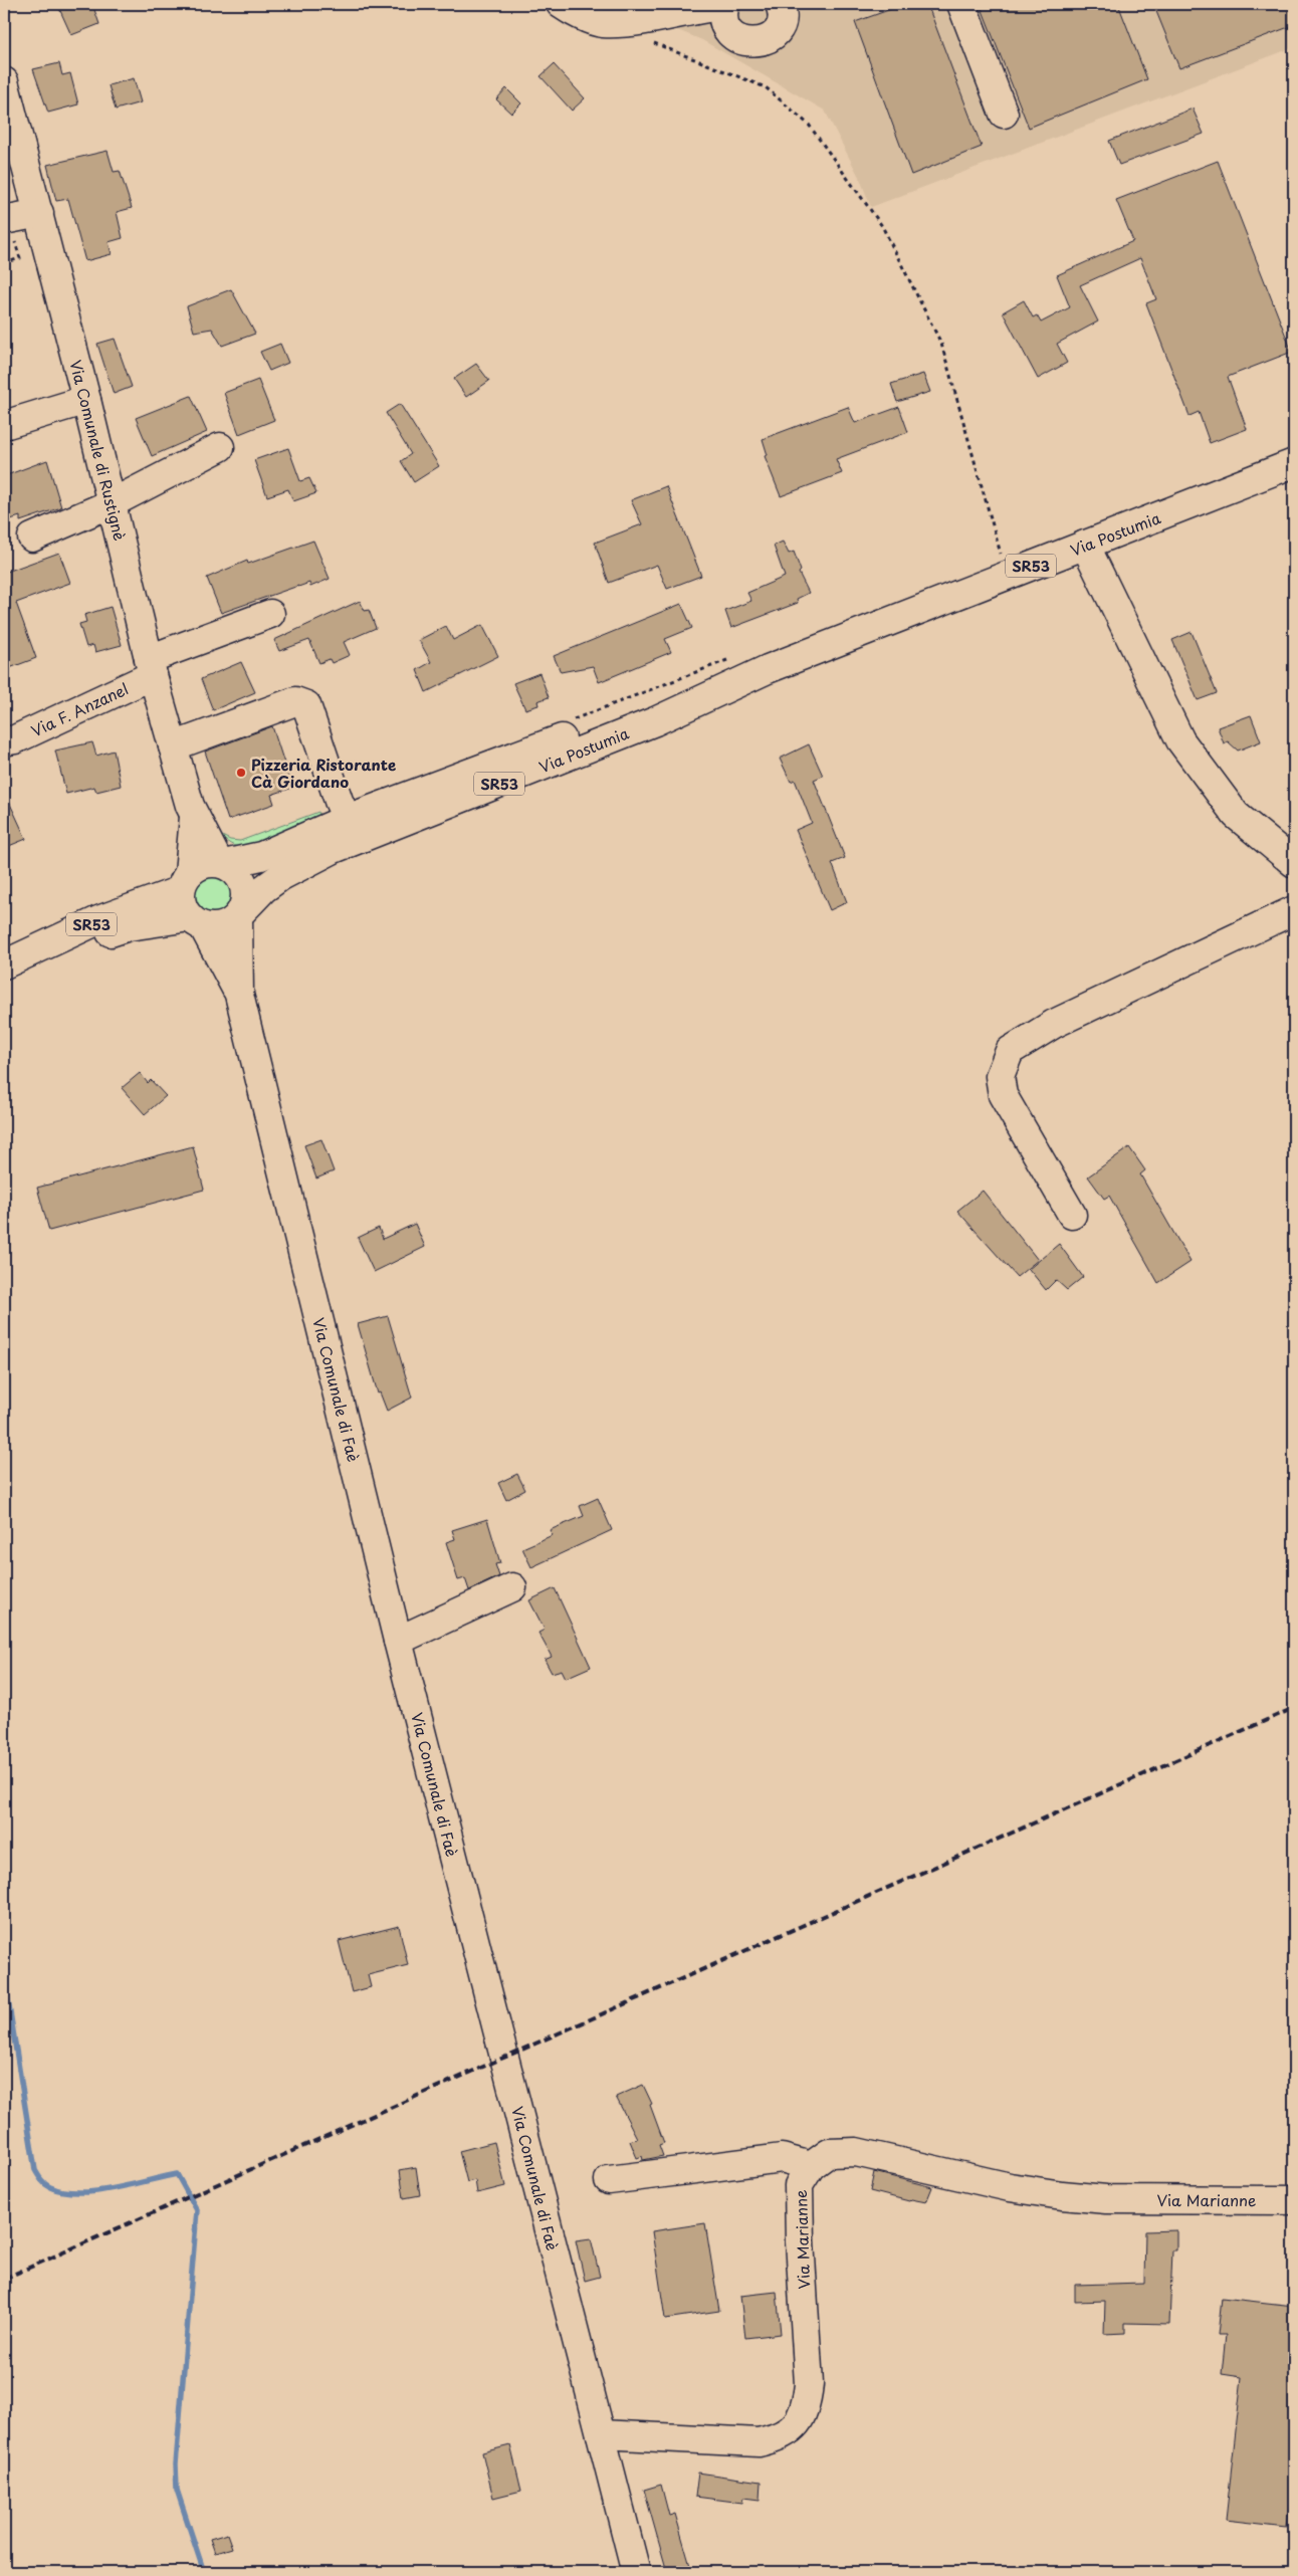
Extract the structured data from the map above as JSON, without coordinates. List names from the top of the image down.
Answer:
{
  "streets": {
    "street": [
      "Via Comunale di Rustignè",
      "Via Postumia",
      "SR53",
      "Via F. Anzanel",
      "Via Comunale di Faè",
      "Via Marianne"
    ]
  },
  "crossings": [
    ["Via Comunale di Rustignè", "Via Postumia"],
    ["Via Comunale di Rustignè", "SR53"],
    ["Via Comunale di Rustignè", "Via F. Anzanel"],
    ["Via Comunale di Rustignè", "Via Comunale di Faè"],
    ["Via Postumia", "SR53"],
    ["Via Postumia", "Via Comunale di Faè"],
    ["SR53", "Via Comunale di Faè"],
    ["Via Comunale di Faè", "Via Marianne"]
  ],
  "places": ["Pizzeria Ristorante Cà Giordano"]
}
